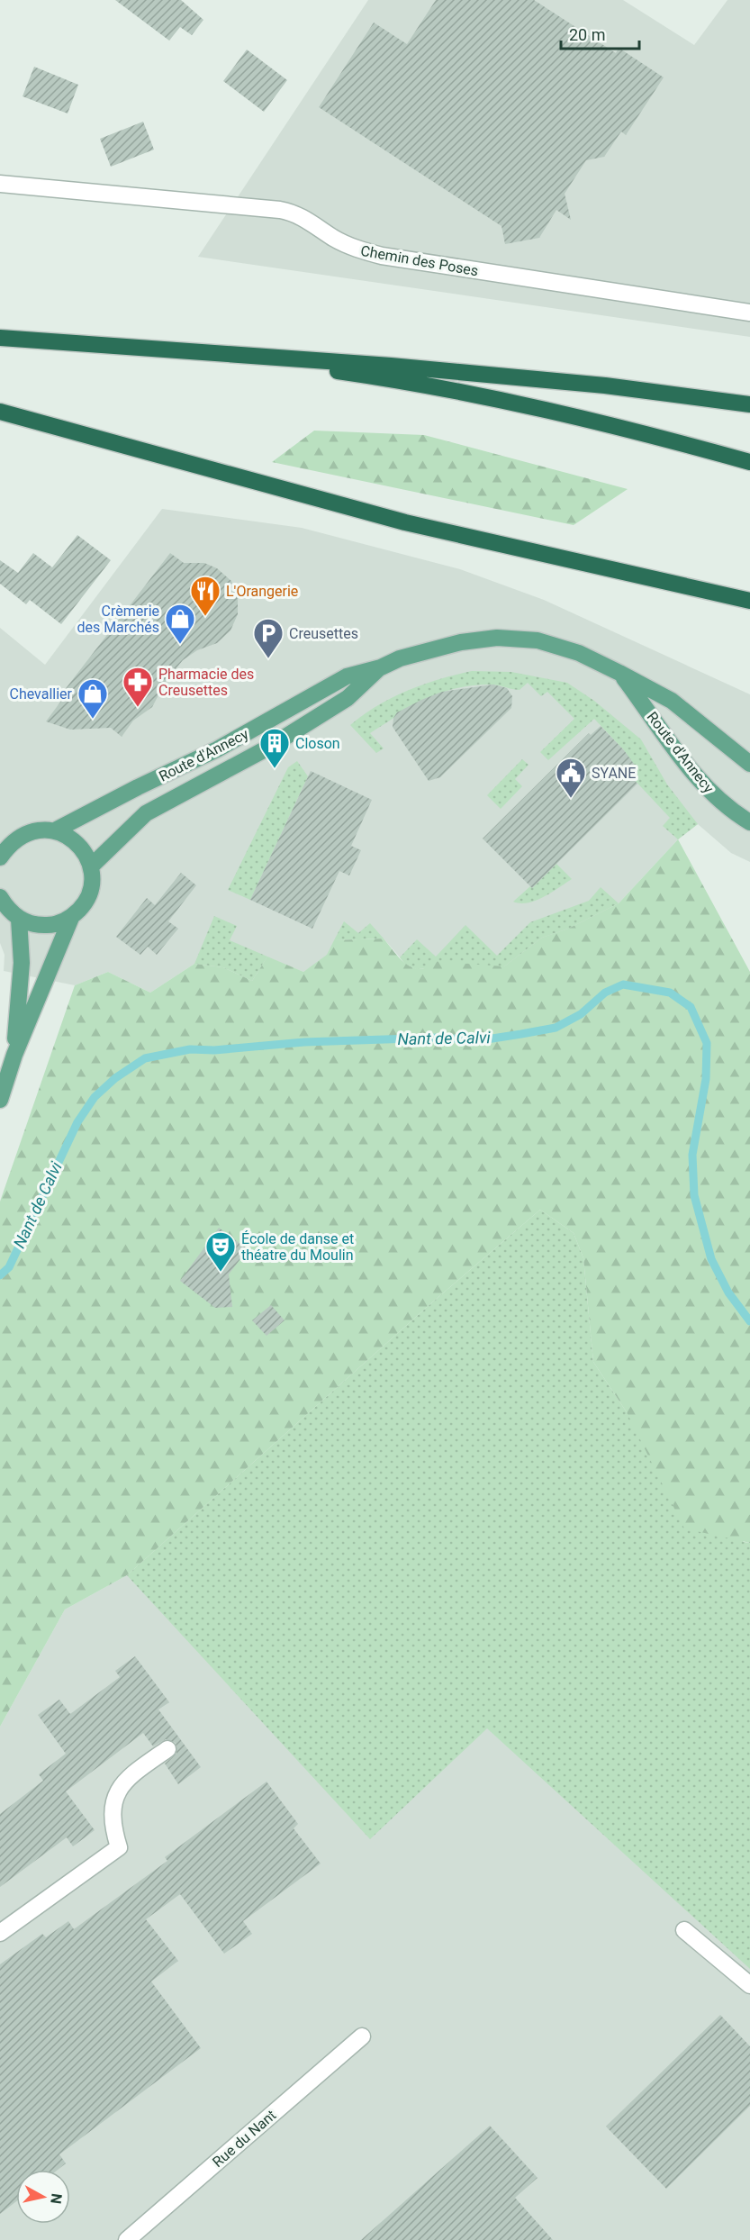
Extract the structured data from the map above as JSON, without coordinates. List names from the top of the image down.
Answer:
{
  "streets": {
    "main road": ["Route d'Annecy"],
    "street": ["Chemin des Poses", "Rue du Nant"]
  },
  "water": ["Nant de Calvi"],
  "places": {
    "restaurant": ["L'Orangerie"],
    "shop": ["Crèmerie des Marchés", "Chevallier"],
    "parking": ["Creusettes"],
    "pharmacy": ["Pharmacie des Creusettes"],
    "building": ["Closon"],
    "public building": ["SYANE"],
    "theatre": ["École de danse et théatre du Moulin"]
  },
  "scale_bar": "20 m",
  "north": "right"
}
